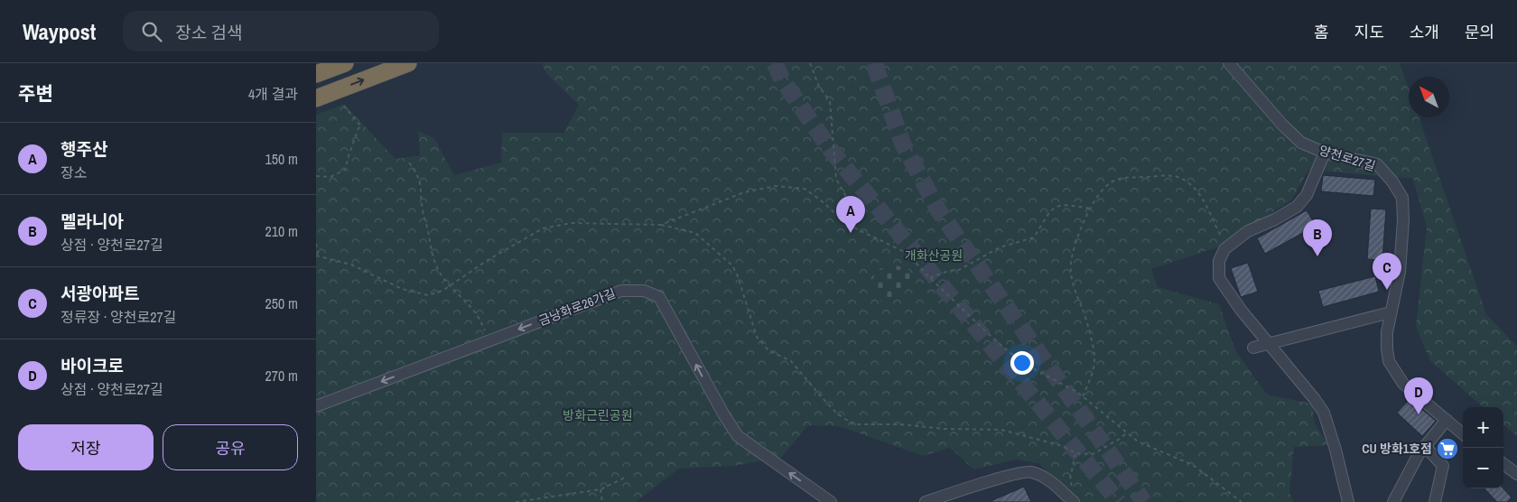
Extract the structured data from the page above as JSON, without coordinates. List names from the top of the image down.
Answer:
{
  "streets": {
    "street": ["양천로27길", "금낭화로26가길"]
  },
  "one_way": ["금낭화로26가길"],
  "parks": ["개화산공원", "방화근린공원"],
  "places": {
    "supermarket": ["CU 방화1호점"]
  },
  "north": "top left",
  "page": {
    "header": "Waypost",
    "search": "장소 검색",
    "nav": [
      "홈",
      "지도",
      "소개",
      "문의"
    ],
    "heading": ["주변", "4개 결과"],
    "list": [
      {
        "mark": "A",
        "name": "행주산",
        "note": "장소",
        "value": "150 m"
      },
      {
        "mark": "B",
        "name": "멜라니아",
        "note": "상점 · 양천로27길",
        "value": "210 m"
      },
      {
        "mark": "C",
        "name": "서광아파트",
        "note": "정류장 · 양천로27길",
        "value": "250 m"
      },
      {
        "mark": "D",
        "name": "바이크로",
        "note": "상점 · 양천로27길",
        "value": "270 m"
      }
    ],
    "pins": [
      "A",
      "B",
      "C",
      "D"
    ],
    "map_buttons": ["+", "−"],
    "buttons": ["저장", "공유"]
  }
}
